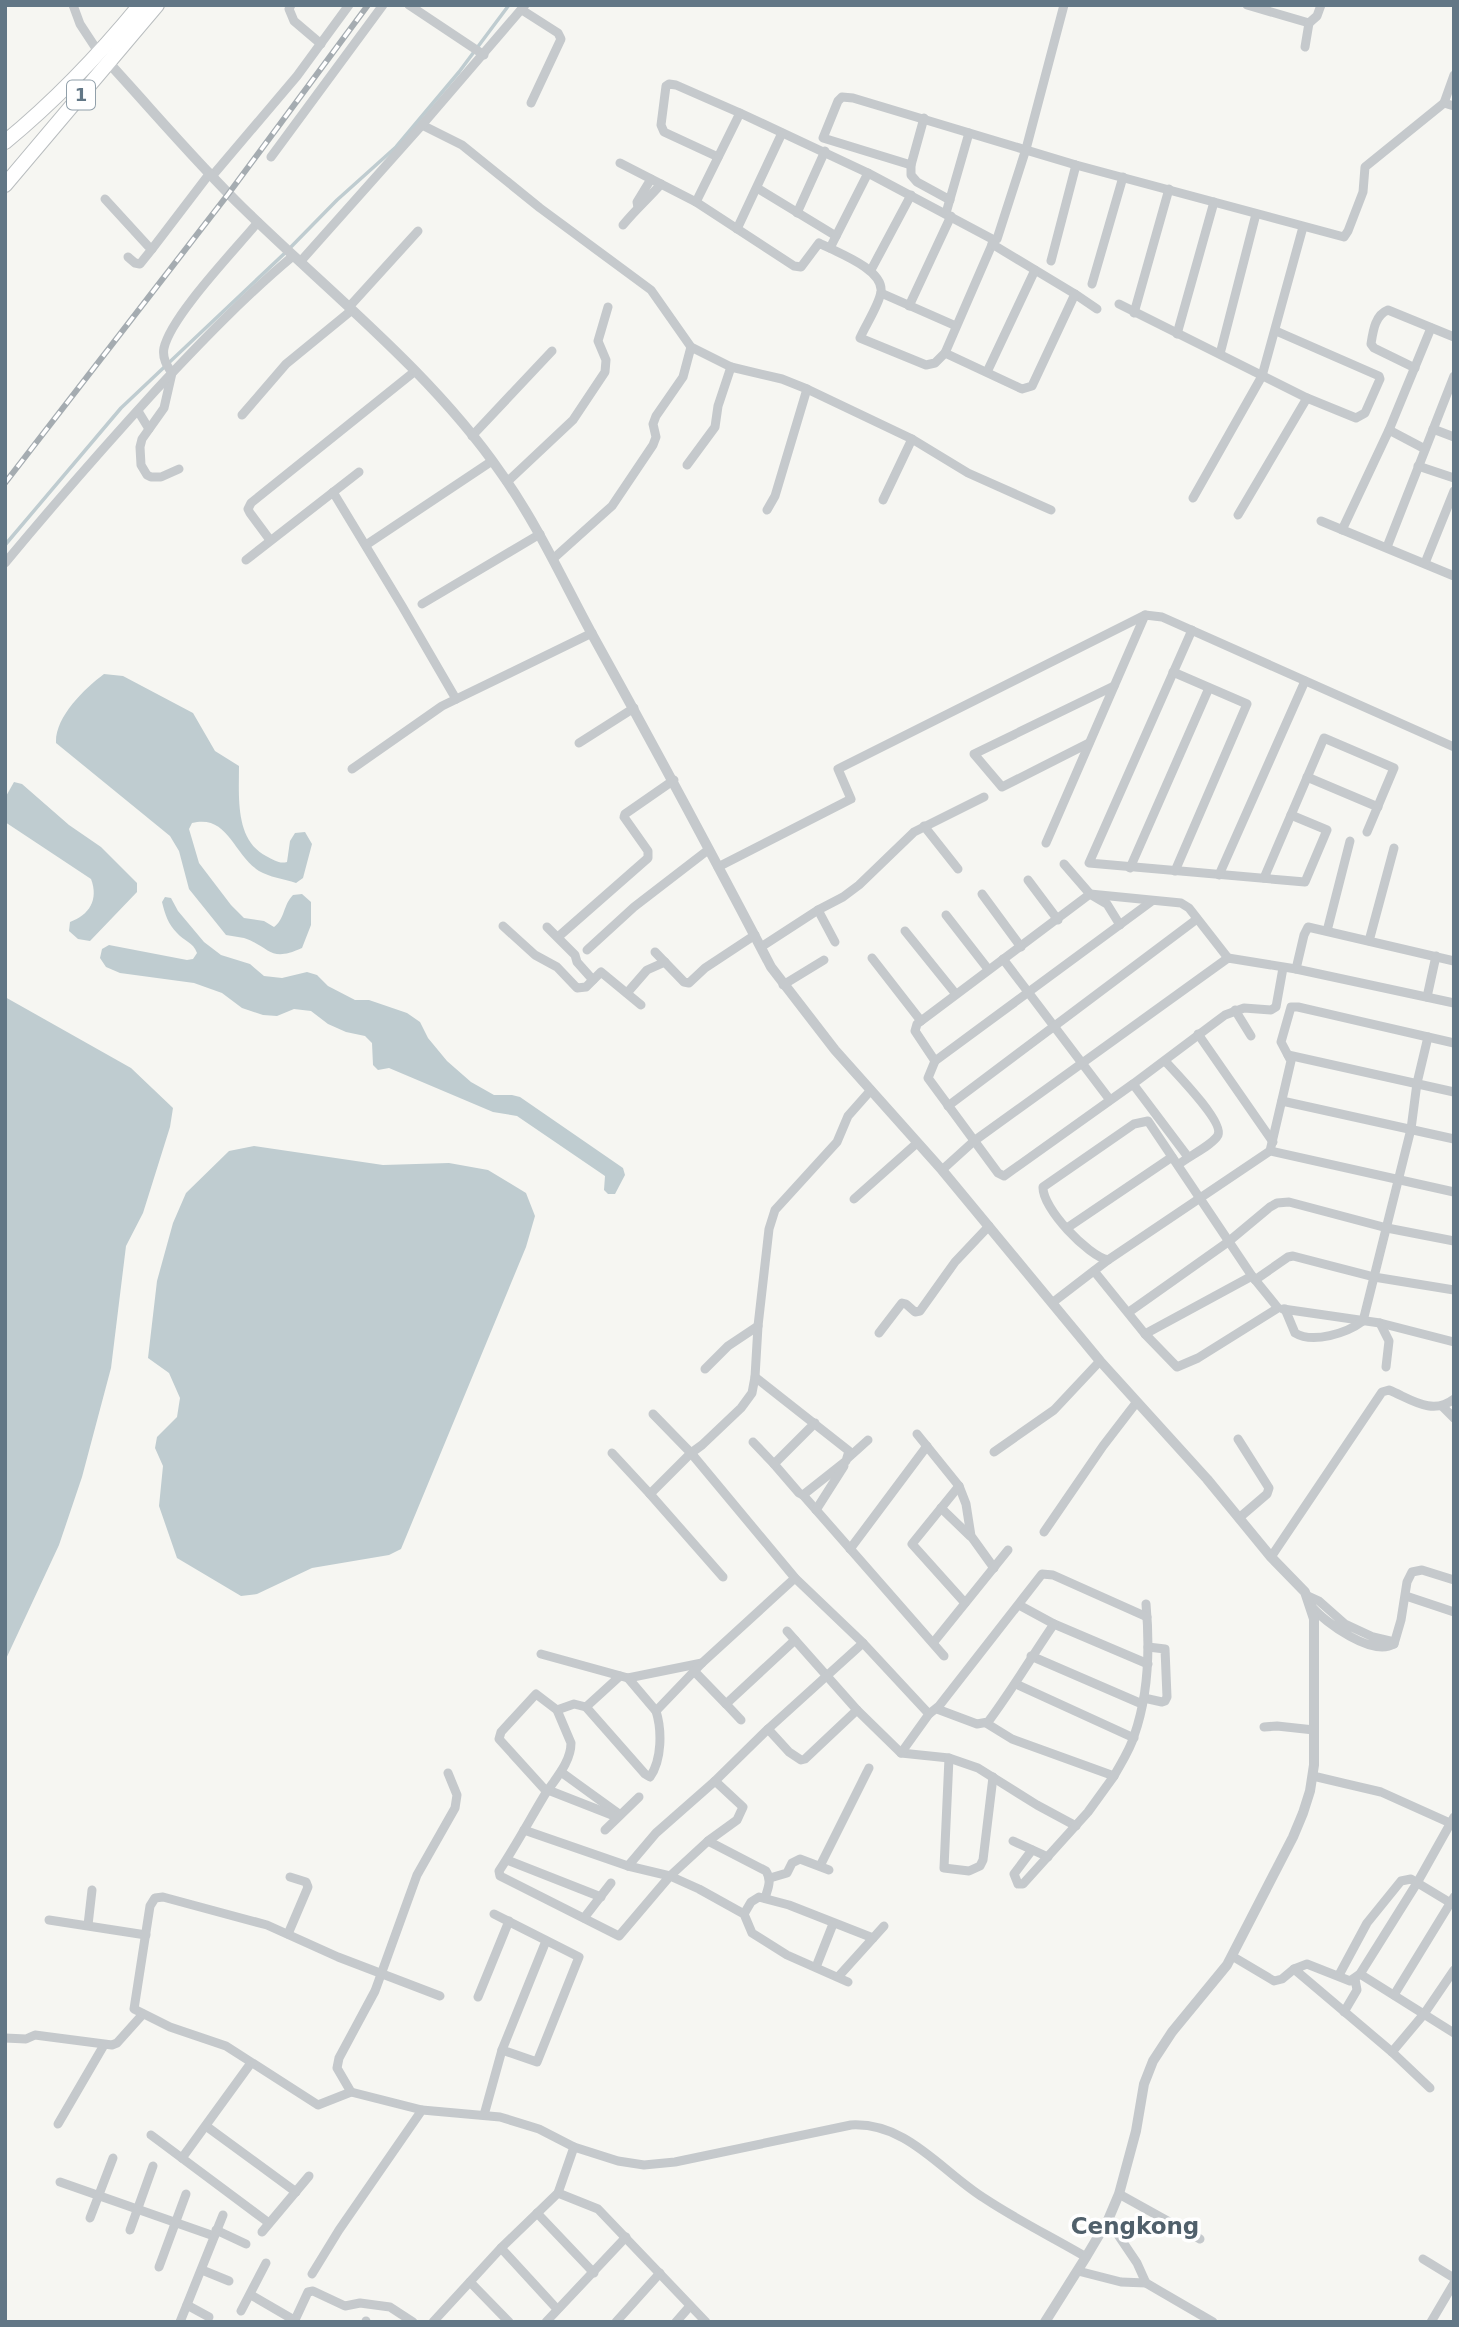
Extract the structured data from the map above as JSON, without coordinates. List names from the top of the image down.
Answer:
{
  "streets": {
    "highway": ["1"]
  },
  "districts": ["Cengkong"]
}
